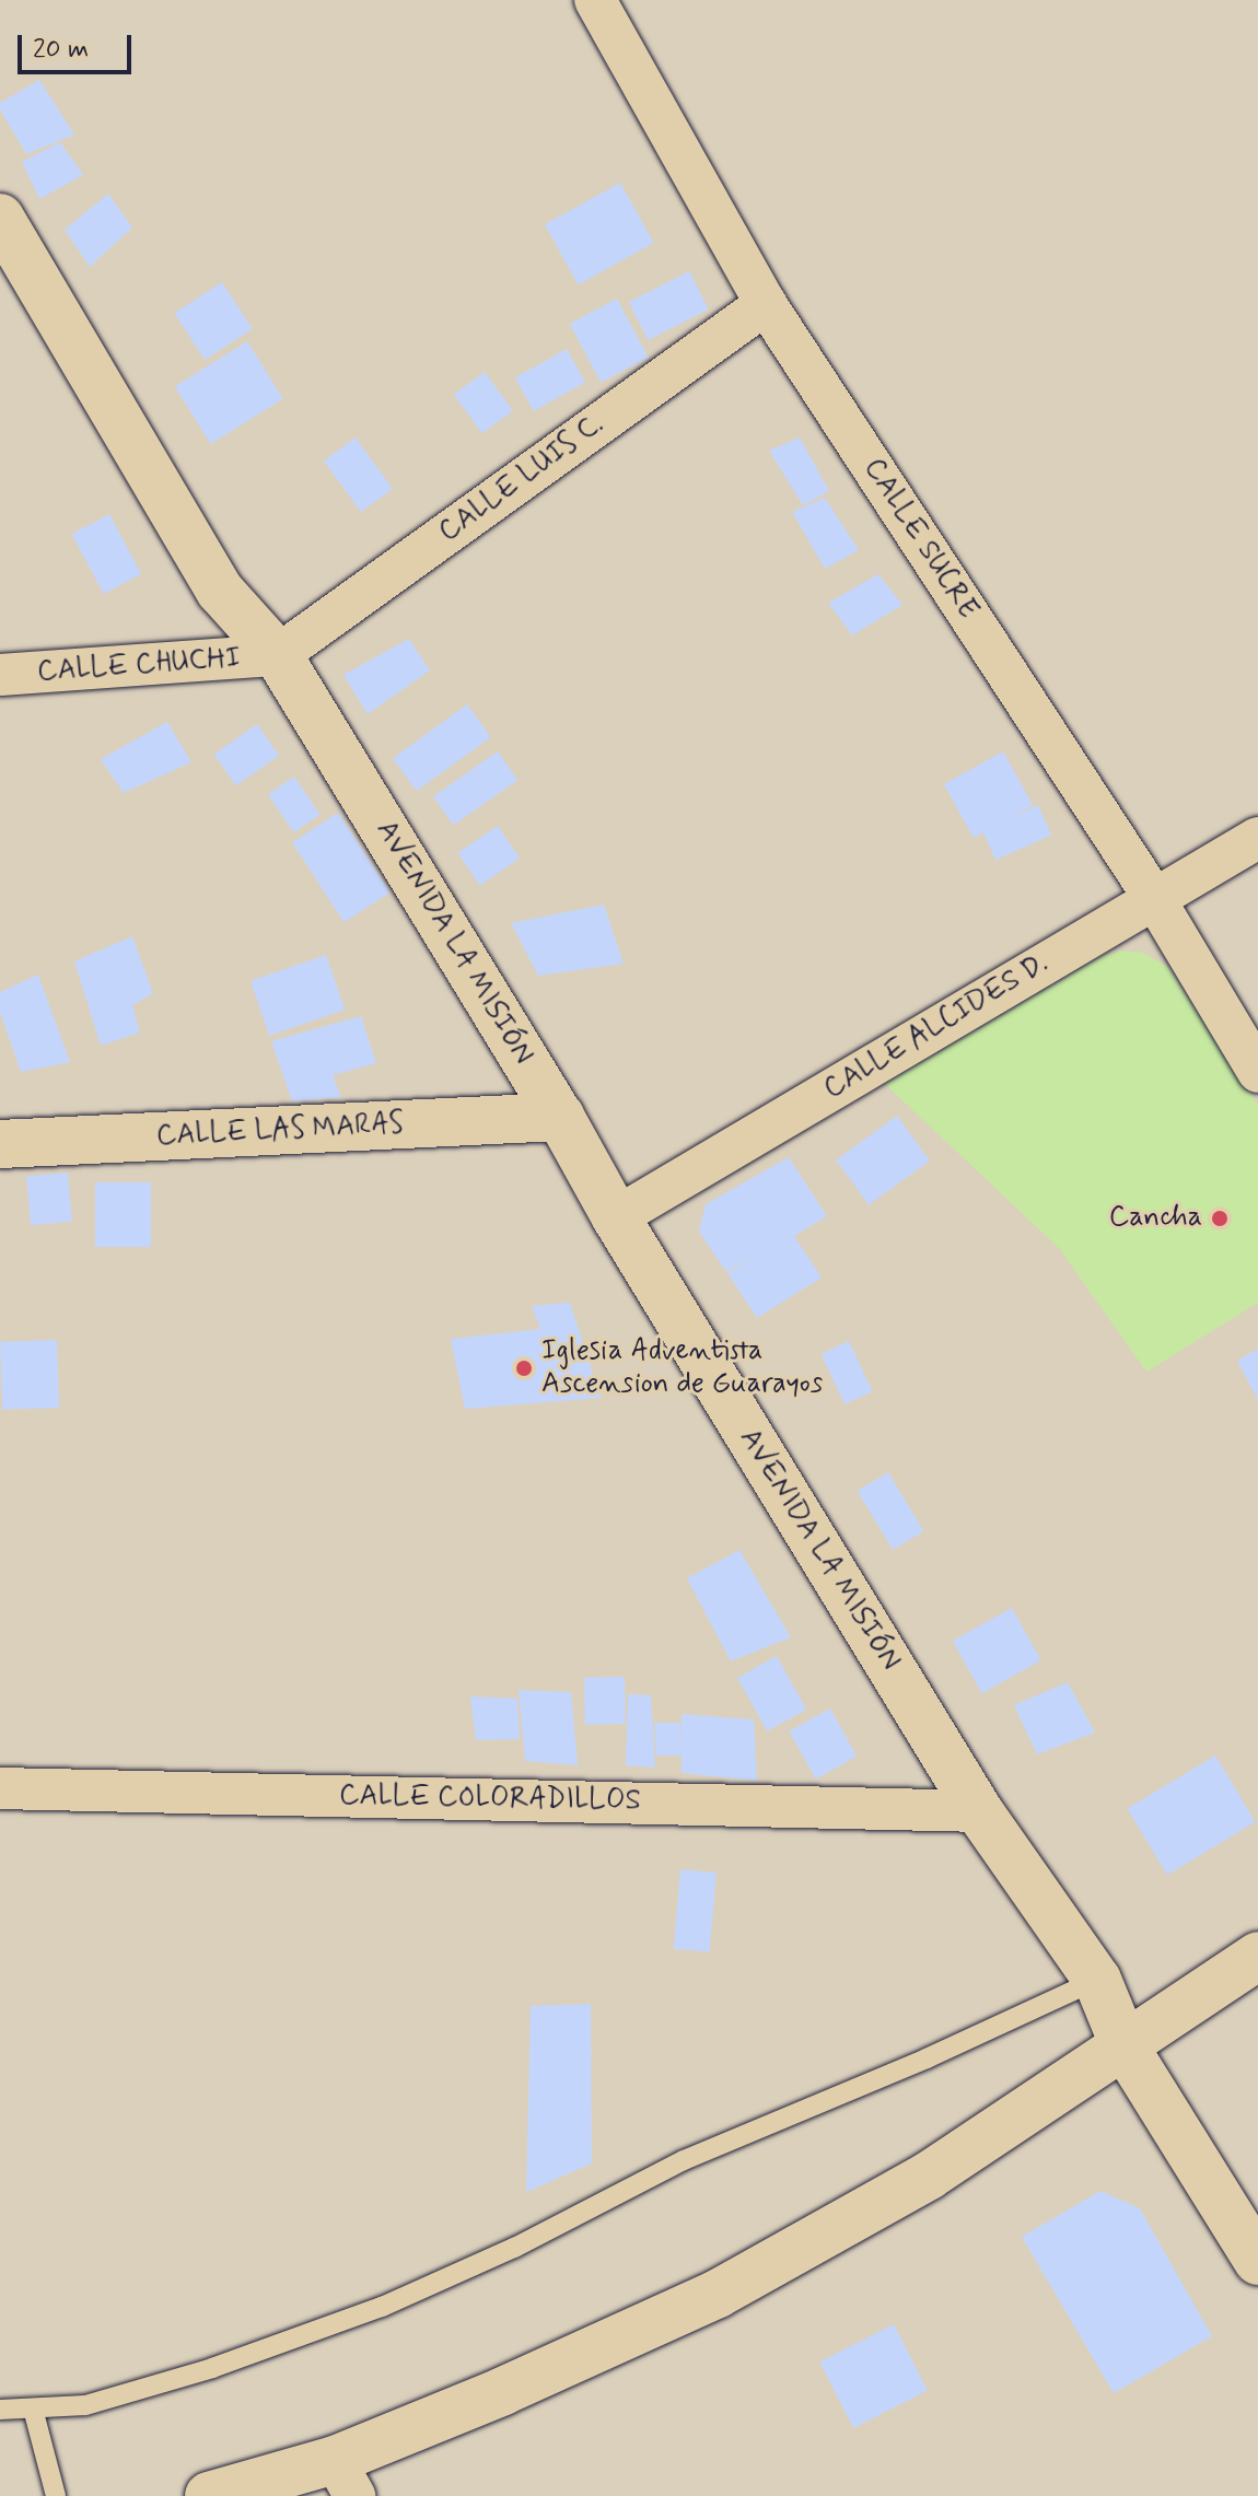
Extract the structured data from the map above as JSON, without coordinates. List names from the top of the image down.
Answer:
{
  "streets": {
    "main road": ["AVENIDA LA MISIÓN", "CALLE LAS MARAS"],
    "street": [
      "CALLE LUIS C.",
      "CALLE SUCRE",
      "CALLE CHUCHI",
      "CALLE ALCIDES D.",
      "CALLE COLORADILLOS"
    ]
  },
  "crossings": [
    ["CALLE LUIS C.", "CALLE SUCRE"],
    ["CALLE LUIS C.", "CALLE CHUCHI"],
    ["CALLE LUIS C.", "AVENIDA LA MISIÓN"],
    ["CALLE SUCRE", "CALLE ALCIDES D."],
    ["CALLE CHUCHI", "AVENIDA LA MISIÓN"],
    ["AVENIDA LA MISIÓN", "CALLE ALCIDES D."],
    ["AVENIDA LA MISIÓN", "CALLE LAS MARAS"],
    ["AVENIDA LA MISIÓN", "CALLE COLORADILLOS"]
  ],
  "places": ["Cancha", "Iglesia Adventista Ascension de Guarayos"],
  "scale_bar": "20 m"
}
